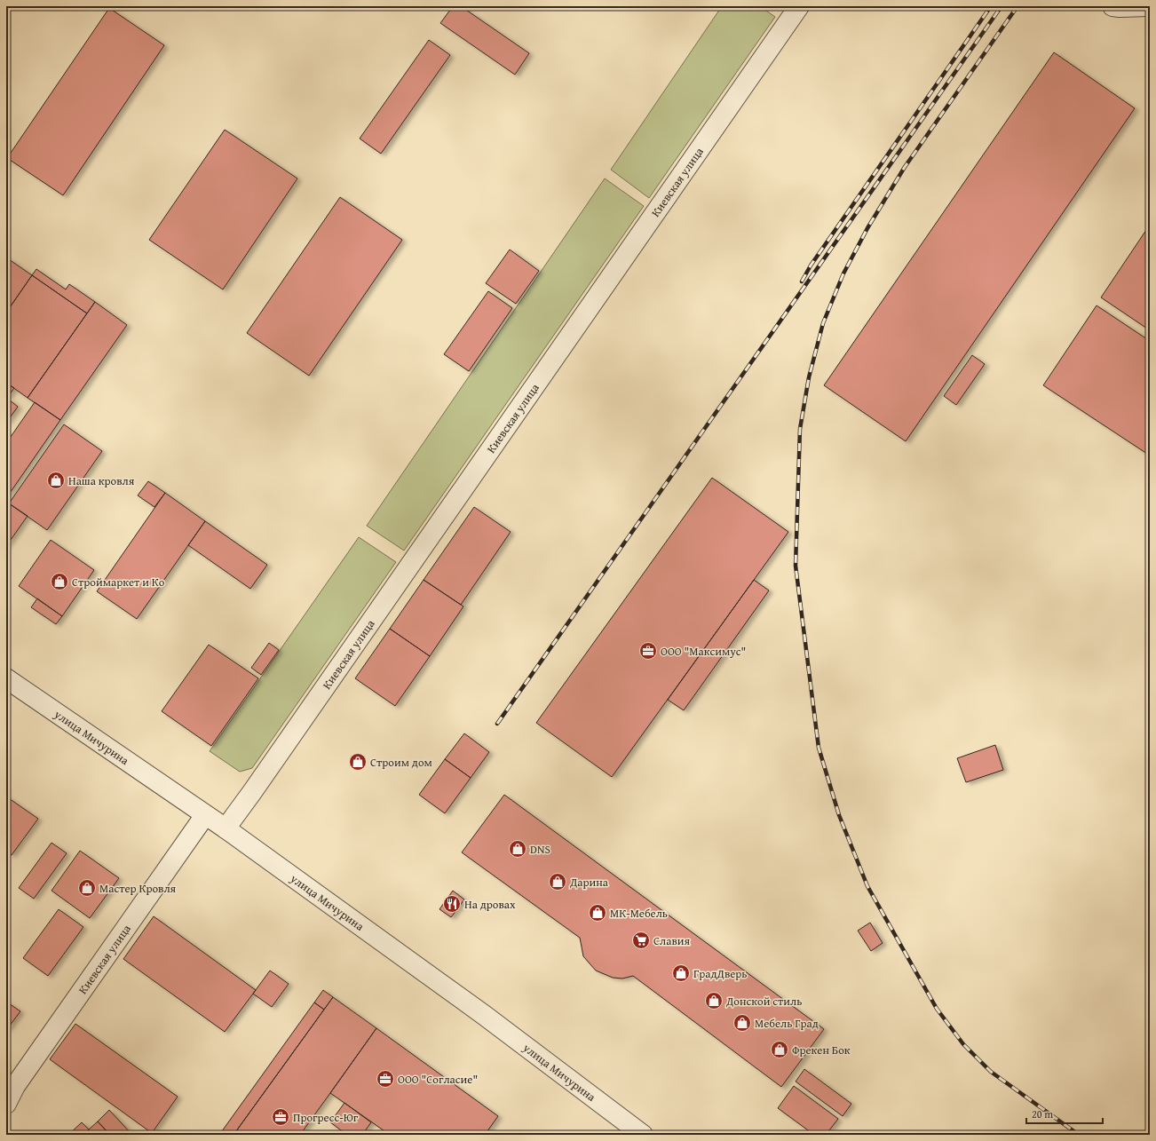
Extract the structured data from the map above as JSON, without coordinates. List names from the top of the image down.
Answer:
{
  "streets": {
    "street": ["Киевская улица", "улица Мичурина"]
  },
  "crossings": [
    ["Киевская улица", "улица Мичурина"]
  ],
  "places": {
    "shop": [
      "Наша кровля",
      "Строймаркет и Ко",
      "Строим дом",
      "DNS",
      "Дарина",
      "Мастер Кровля",
      "МК-Мебель",
      "ГрадДверь",
      "Донской стиль",
      "Мебель Град",
      "Фрекен Бок"
    ],
    "office": ["ООО \"Максимус\"", "ООО \"Согласие\"", "Прогресс-Юг"],
    "restaurant": ["На дровах"],
    "supermarket": ["Славия"]
  },
  "scale_bar": "20 m"
}
